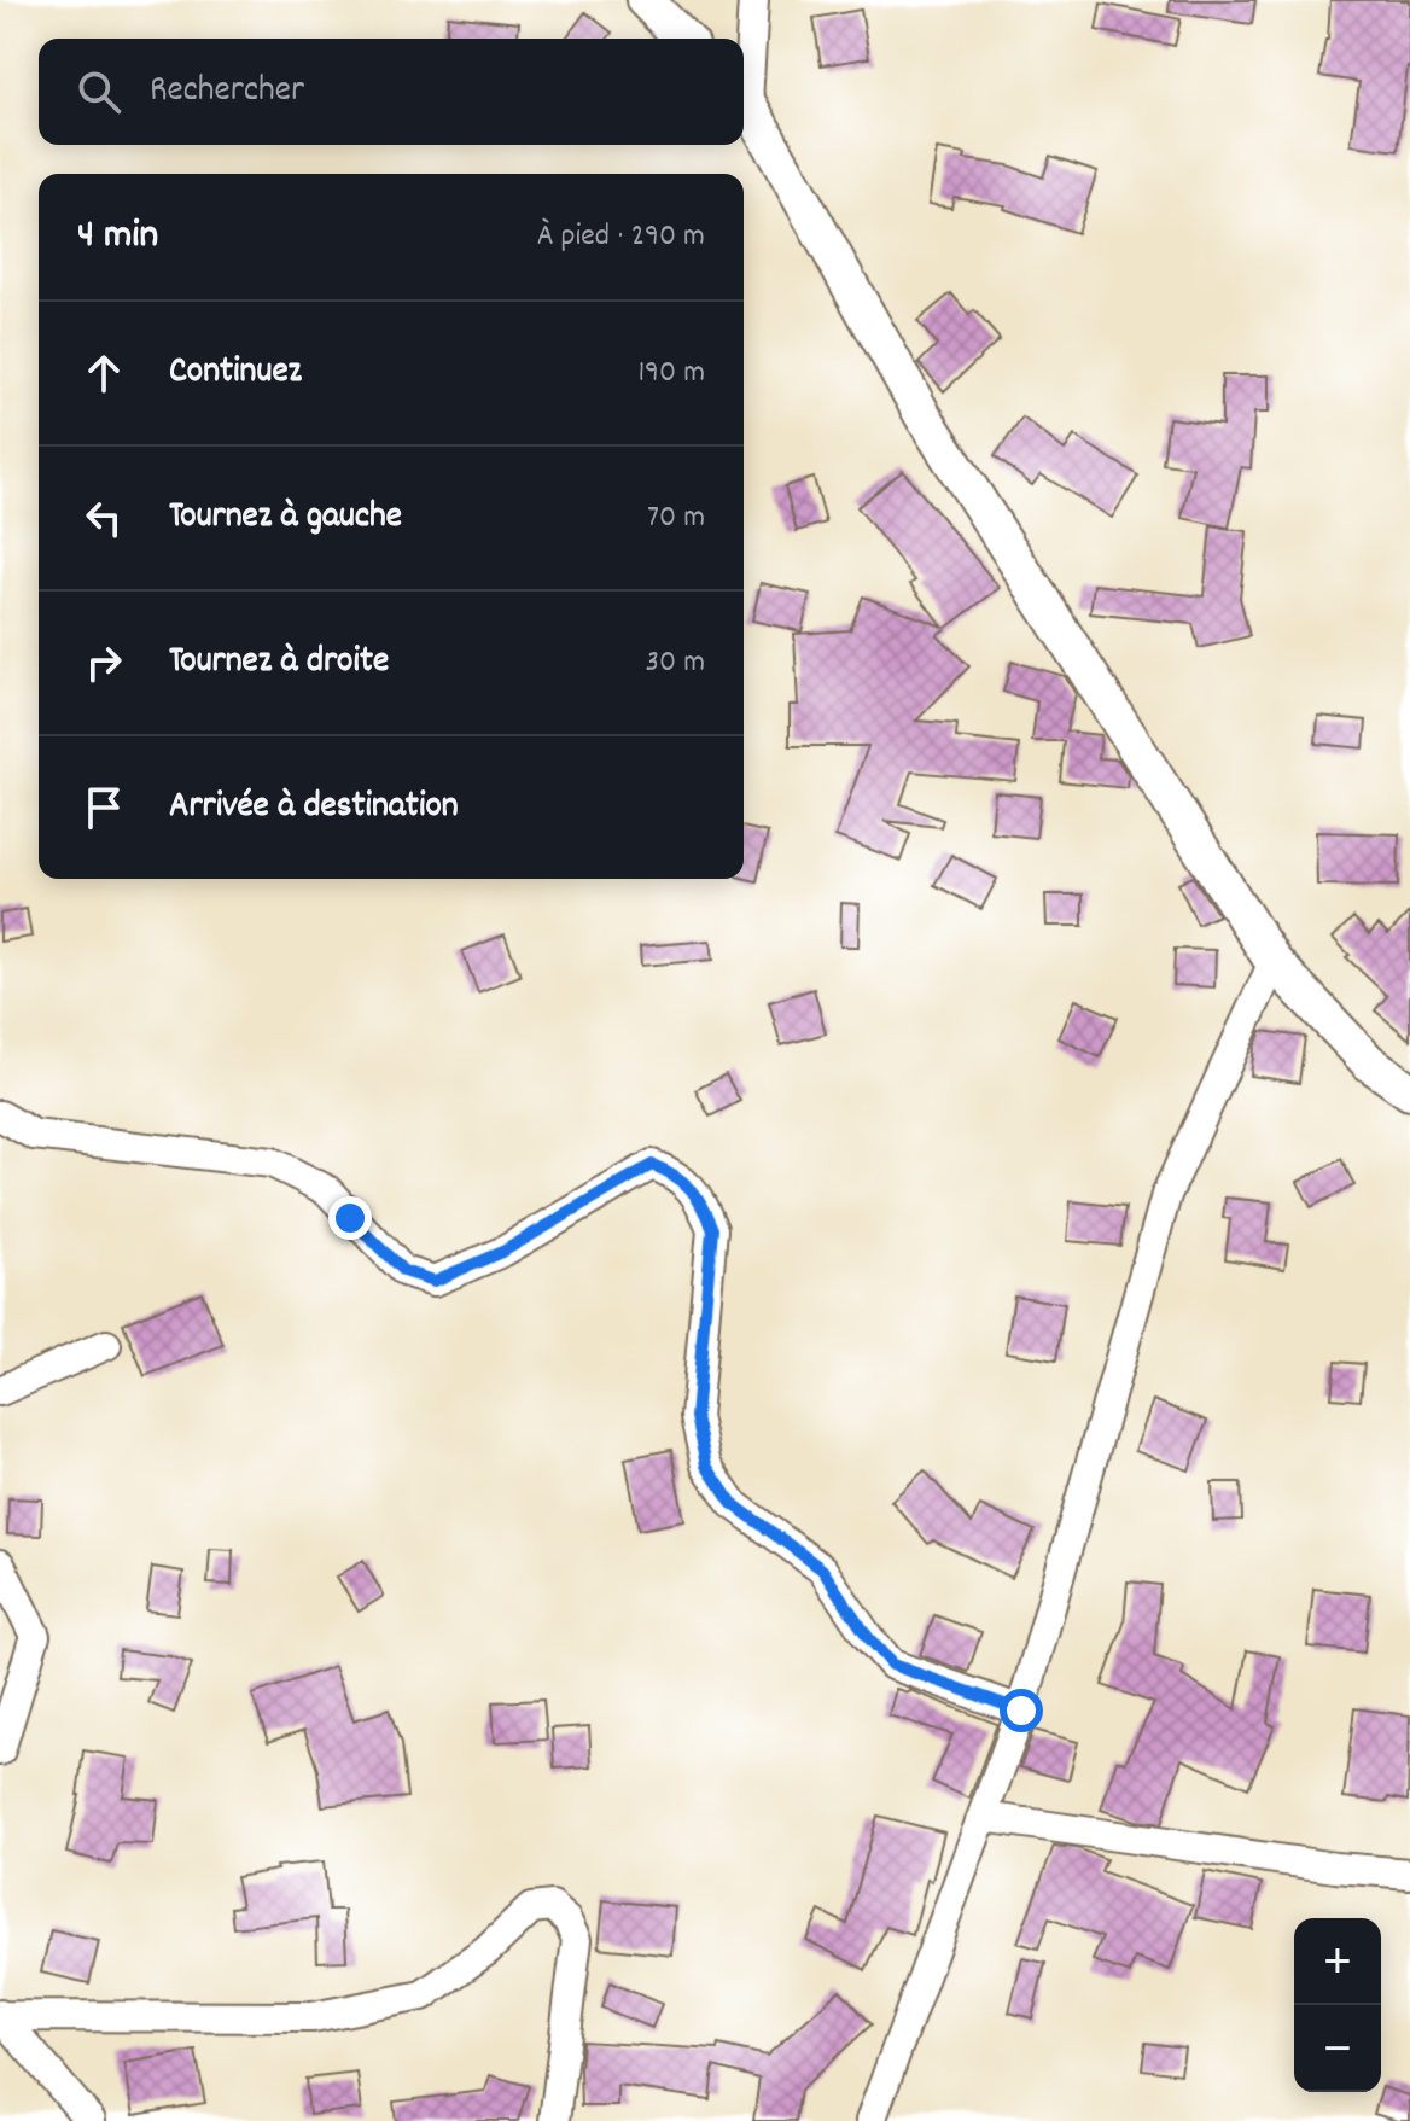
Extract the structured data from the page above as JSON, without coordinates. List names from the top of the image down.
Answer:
{
  "page": {
    "search": "Rechercher",
    "heading": ["4 min", "À pied · 290 m"],
    "list": [
      ["Continuez", "190 m"],
      ["Tournez à gauche", "70 m"],
      ["Tournez à droite", "30 m"],
      "Arrivée à destination"
    ],
    "map_buttons": ["+", "−"]
  }
}
